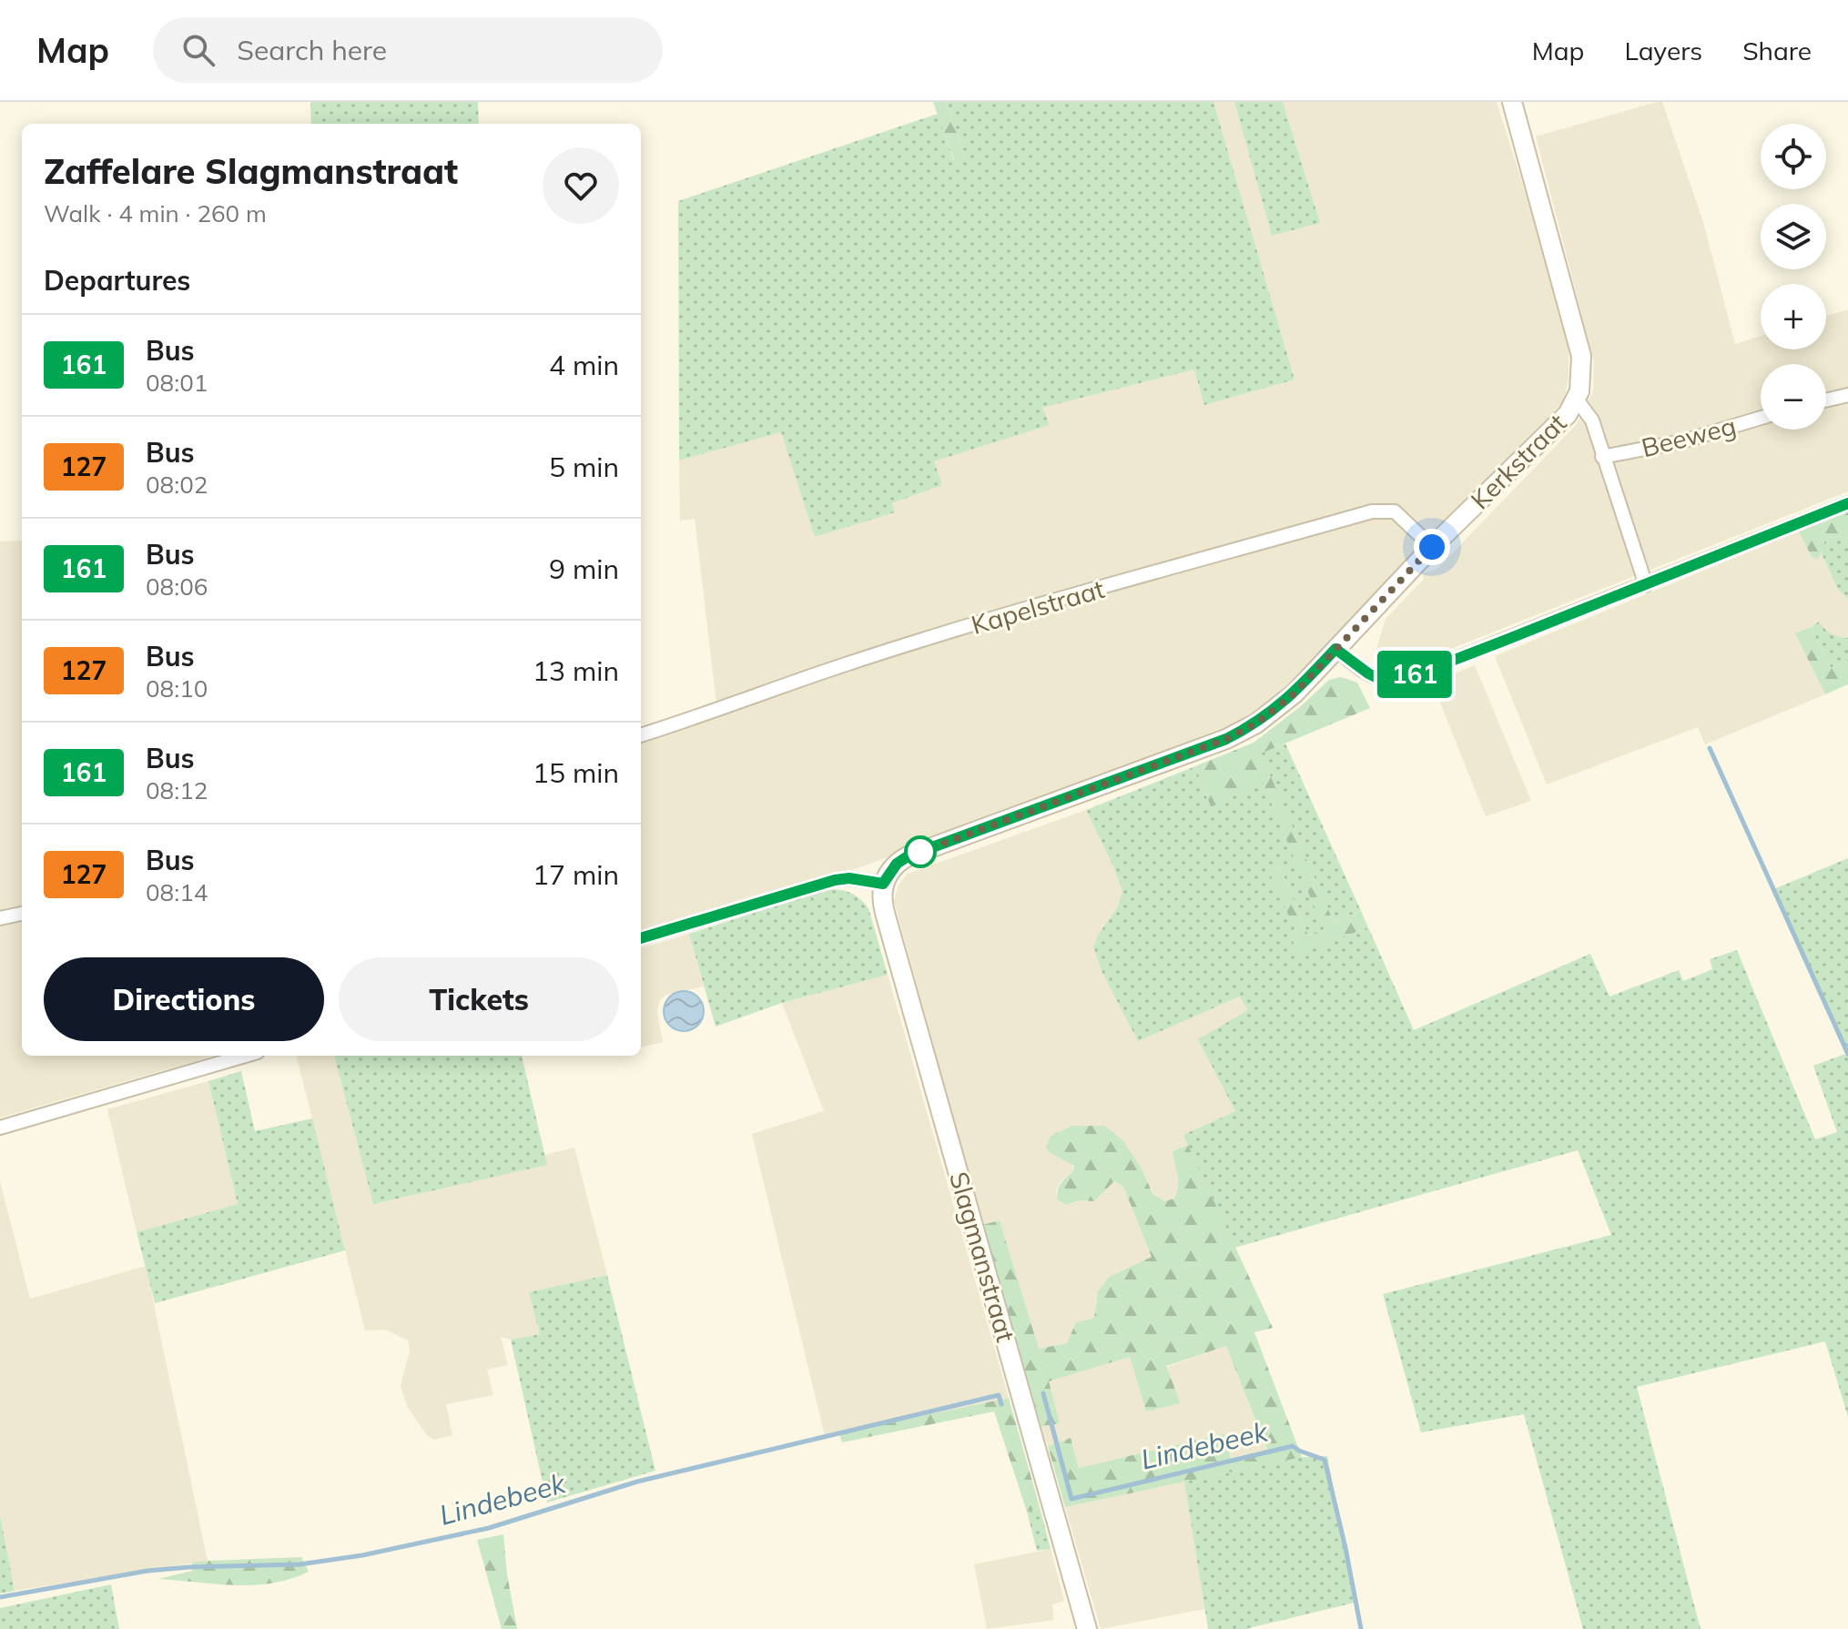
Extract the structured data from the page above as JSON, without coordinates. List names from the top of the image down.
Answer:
{
  "streets": {
    "main road": ["Kerkstraat", "Slagmanstraat"],
    "street": ["Beeweg", "Kapelstraat"]
  },
  "crossings": [
    ["Kerkstraat", "Kapelstraat"],
    ["Kerkstraat", "Slagmanstraat"]
  ],
  "water": ["Lindebeek"],
  "lines": ["bus line 161"],
  "page": {
    "header": "Map",
    "search": "Search here",
    "nav": ["Map", "Layers", "Share"],
    "on_map": "161",
    "map_buttons": ["+", "−"],
    "heading": [
      ["Zaffelare Slagmanstraat", "Walk · 4 min · 260 m"],
      "Departures"
    ],
    "list": [
      {
        "mark": "161",
        "name": "Bus",
        "note": "08:01",
        "value": "4 min"
      },
      {
        "mark": "127",
        "name": "Bus",
        "note": "08:02",
        "value": "5 min"
      },
      {
        "mark": "161",
        "name": "Bus",
        "note": "08:06",
        "value": "9 min"
      },
      {
        "mark": "127",
        "name": "Bus",
        "note": "08:10",
        "value": "13 min"
      },
      {
        "mark": "161",
        "name": "Bus",
        "note": "08:12",
        "value": "15 min"
      },
      {
        "mark": "127",
        "name": "Bus",
        "note": "08:14",
        "value": "17 min"
      }
    ],
    "buttons": ["Directions", "Tickets"]
  }
}
